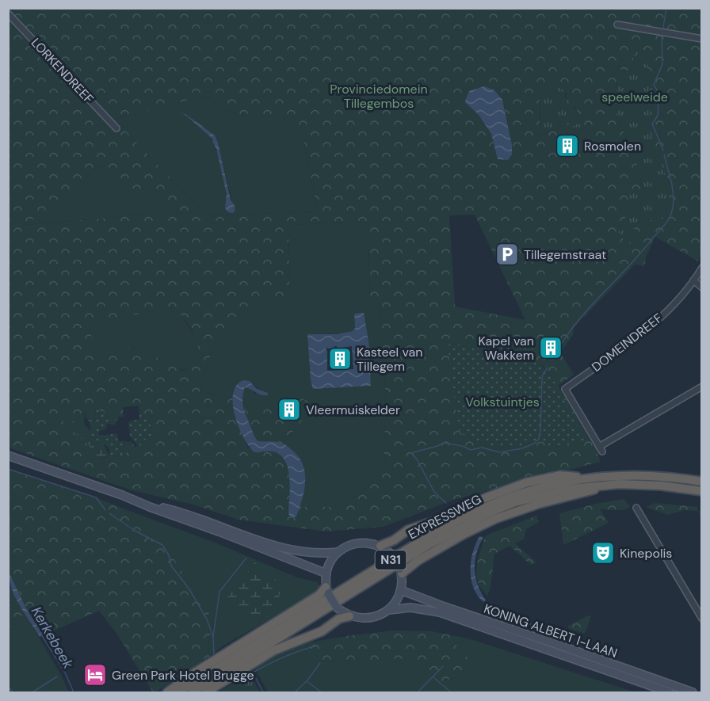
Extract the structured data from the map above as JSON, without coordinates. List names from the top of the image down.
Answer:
{
  "streets": {
    "highway": ["EXPRESSWEG", "N31"],
    "main road": ["KONING ALBERT I-LAAN"],
    "street": ["LORKENDREEF", "DOMEINDREEF"]
  },
  "crossings": [
    ["EXPRESSWEG", "N31"],
    ["N31", "KONING ALBERT I-LAAN"]
  ],
  "water": ["Kerkebeek"],
  "parks": ["Provinciedomein Tillegembos", "speelweide", "Volkstuintjes"],
  "places": {
    "building": [
      "Rosmolen",
      "Kapel van Wakkem",
      "Kasteel van Tillegem",
      "Vleermuiskelder"
    ],
    "parking": ["Tillegemstraat"],
    "theatre": ["Kinepolis"],
    "hotel": ["Green Park Hotel Brugge"]
  }
}
